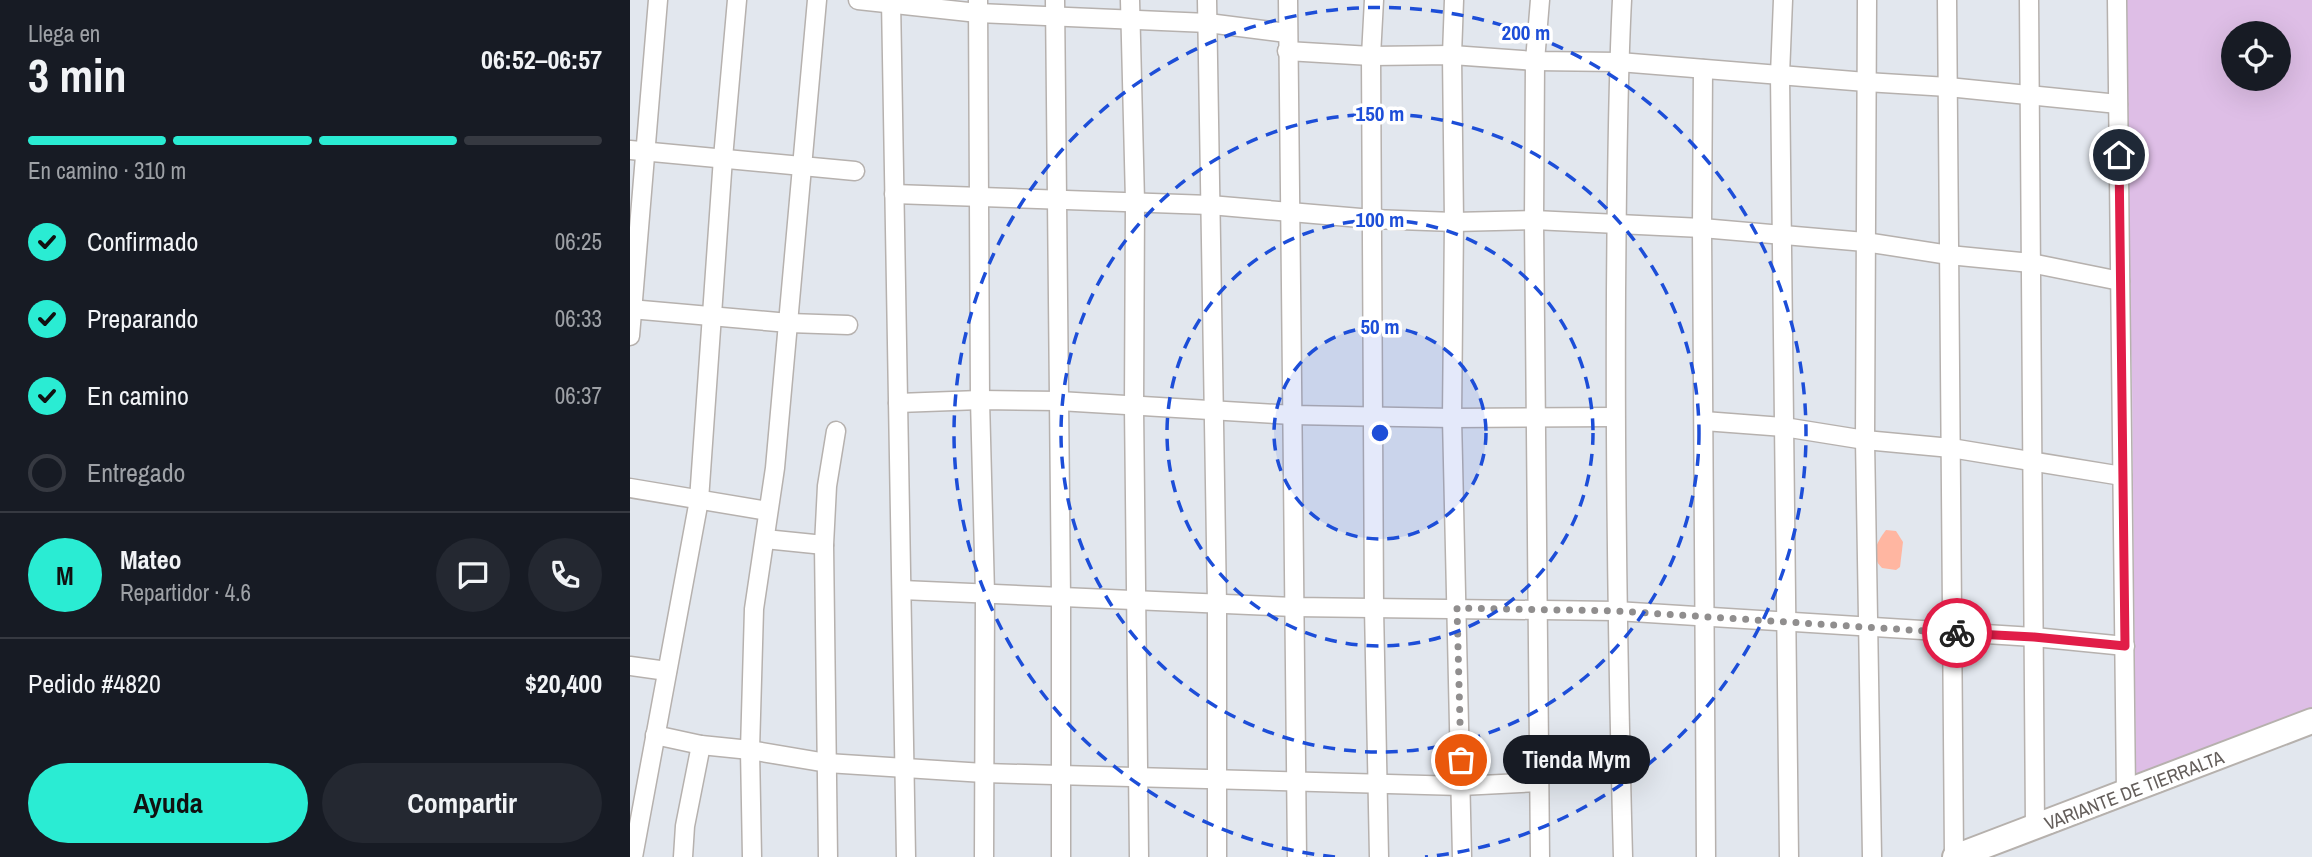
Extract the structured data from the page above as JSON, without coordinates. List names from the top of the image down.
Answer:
{
  "streets": {
    "main road": ["VARIANTE DE TIERRALTA"]
  },
  "places": ["Tienda Mym"],
  "page": {
    "heading": ["3 min", "Llega en", "06:52–06:57"],
    "panel": [
      "Mateo",
      "Repartidor · 4.6",
      "Pedido #4820",
      "$20,400"
    ],
    "bar": "En camino · 310 m",
    "list": [
      ["Confirmado", "06:25"],
      ["Preparando", "06:33"],
      ["En camino", "06:37"],
      "Entregado"
    ],
    "round": "M",
    "bubble": "Tienda Mym",
    "buttons": ["Ayuda", "Compartir"]
  },
  "rings": [
    "200 m",
    "150 m",
    "100 m",
    "50 m"
  ]
}
